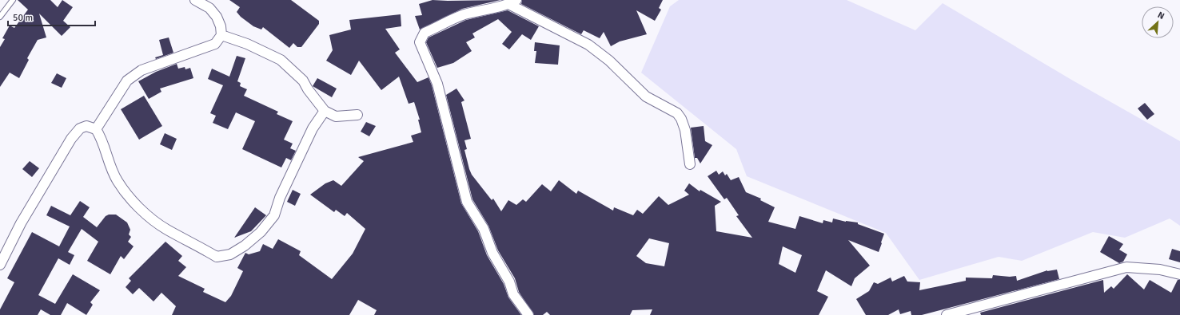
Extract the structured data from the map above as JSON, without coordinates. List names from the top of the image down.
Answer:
{
  "scale_bar": "50 m",
  "north": "top right"
}
